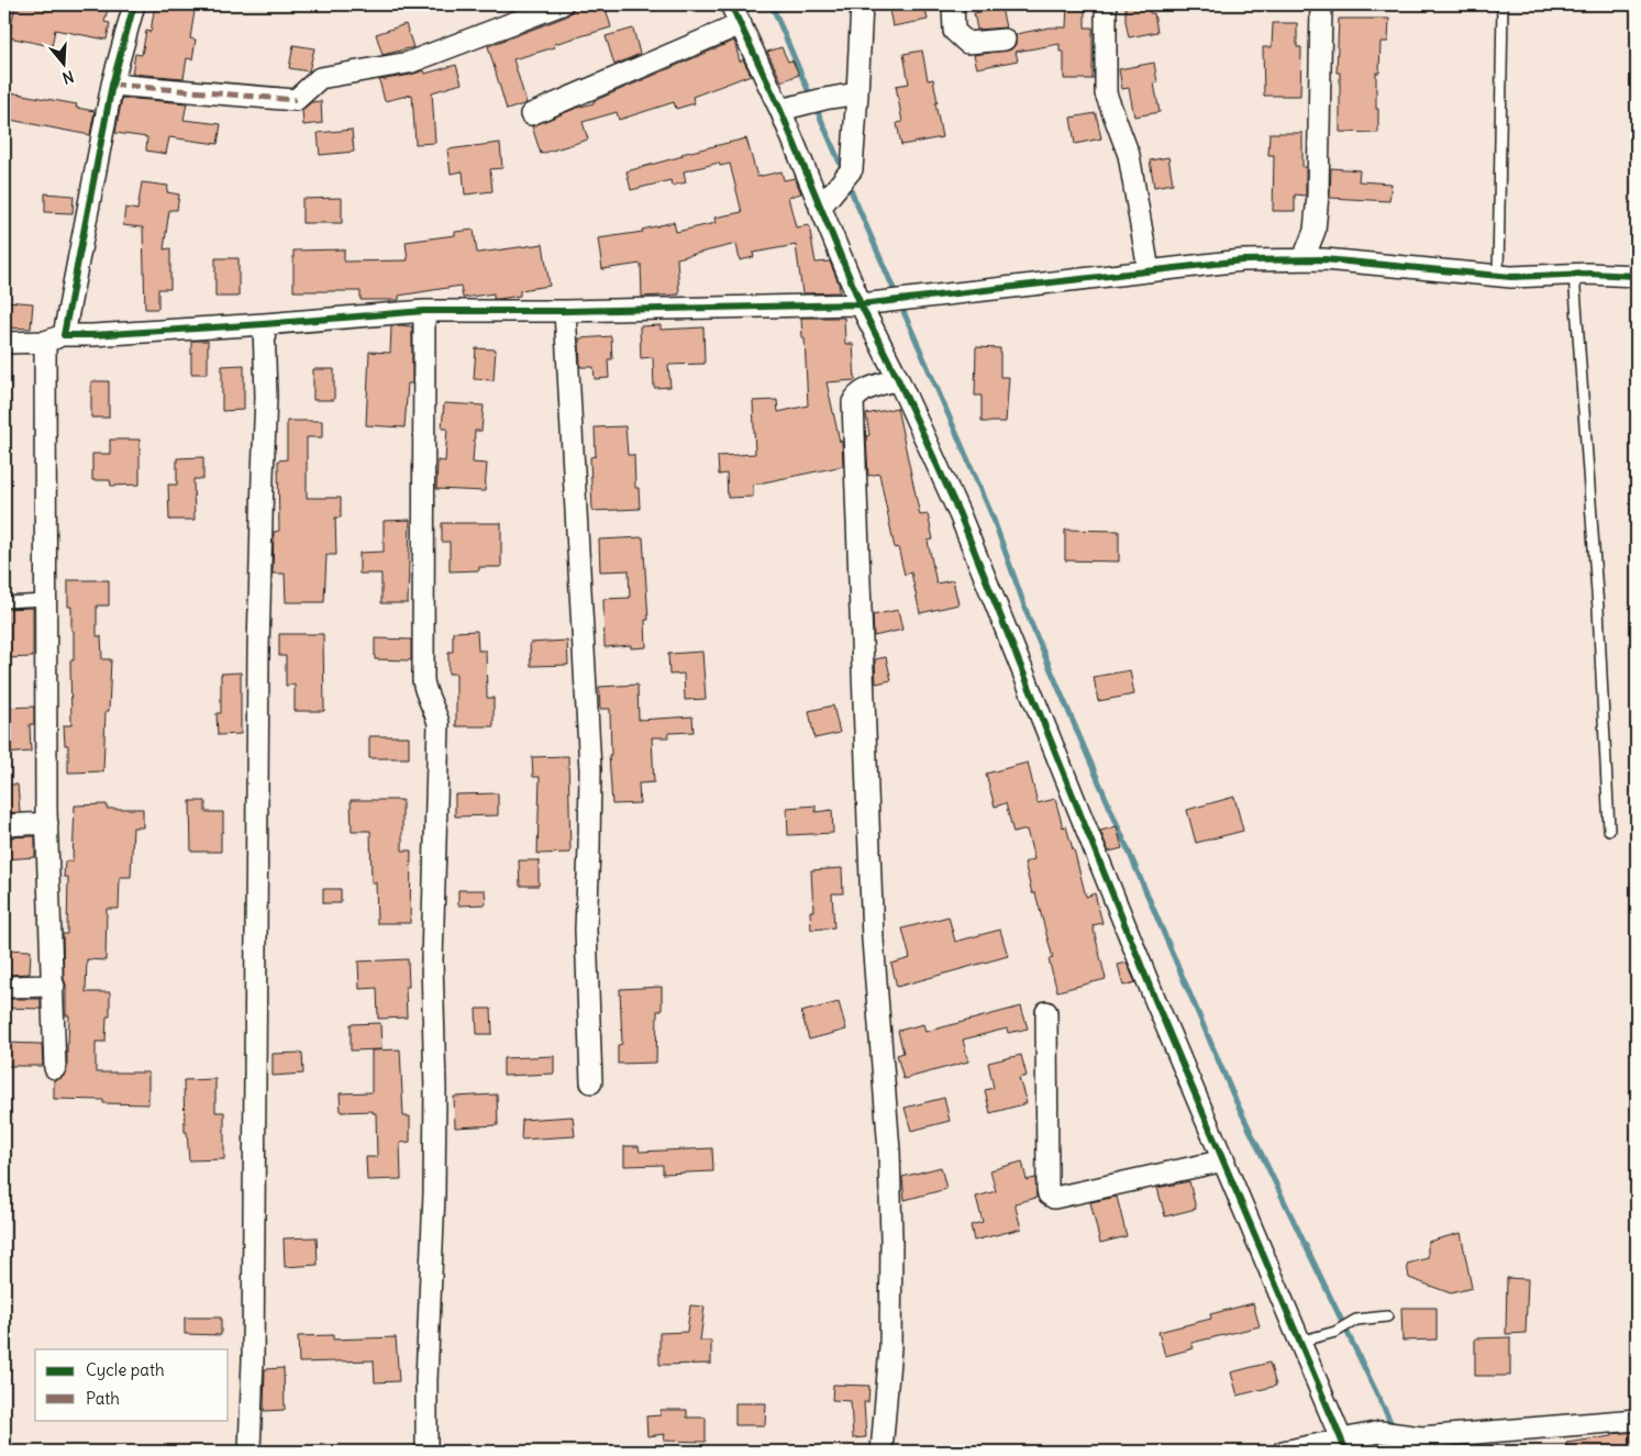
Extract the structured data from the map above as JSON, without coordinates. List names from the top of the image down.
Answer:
{
  "legend": ["Cycle path", "Path"],
  "north": "bottom"
}
